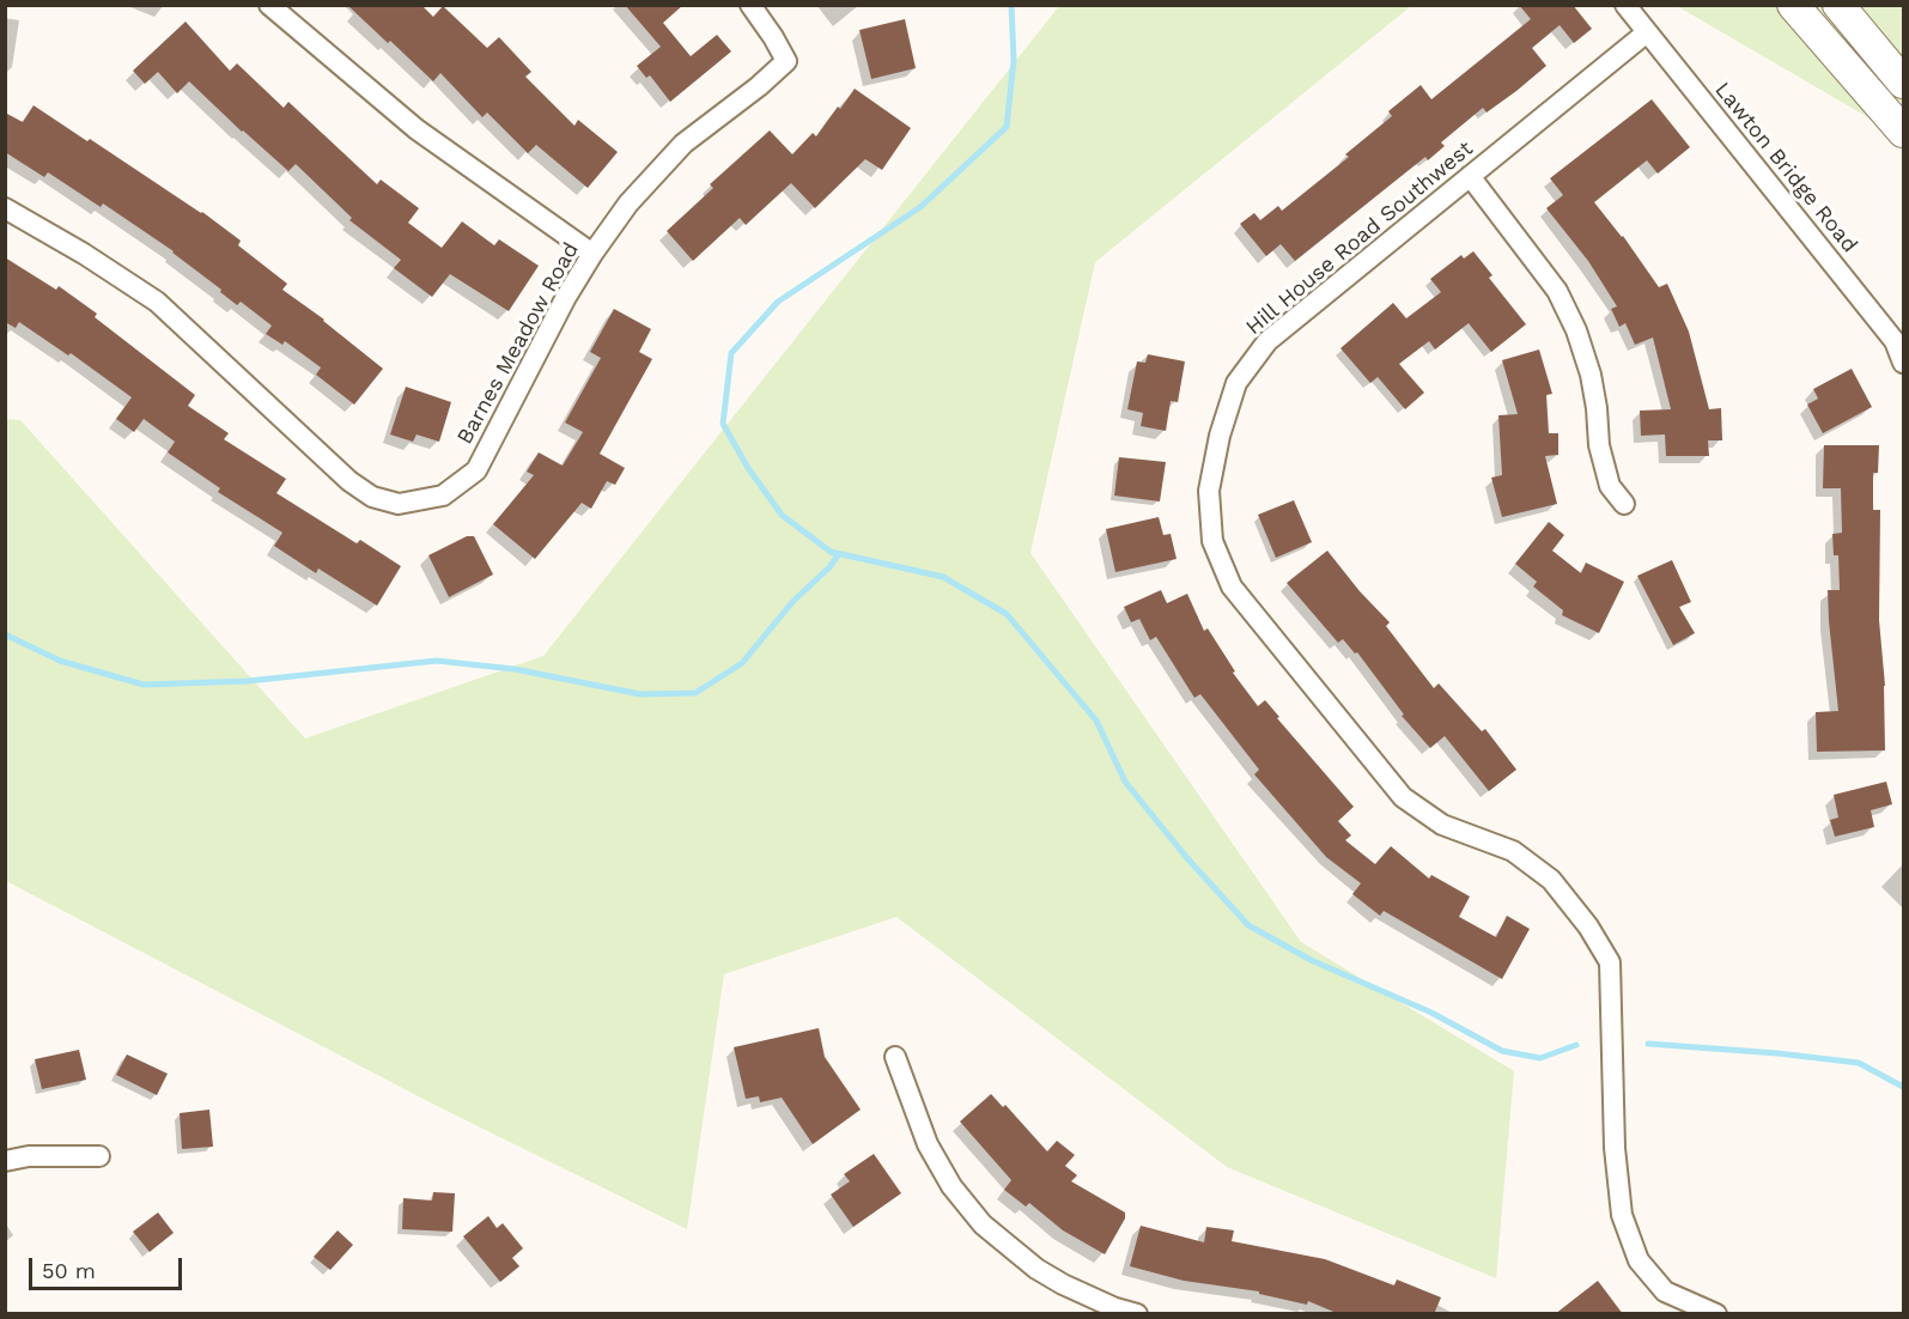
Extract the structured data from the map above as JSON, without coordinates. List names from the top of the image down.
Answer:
{
  "streets": {
    "street": ["Lawton Bridge Road", "Hill House Road Southwest", "Barnes Meadow Road"]
  },
  "crossings": [
    ["Lawton Bridge Road", "Hill House Road Southwest"]
  ],
  "scale_bar": "50 m"
}
